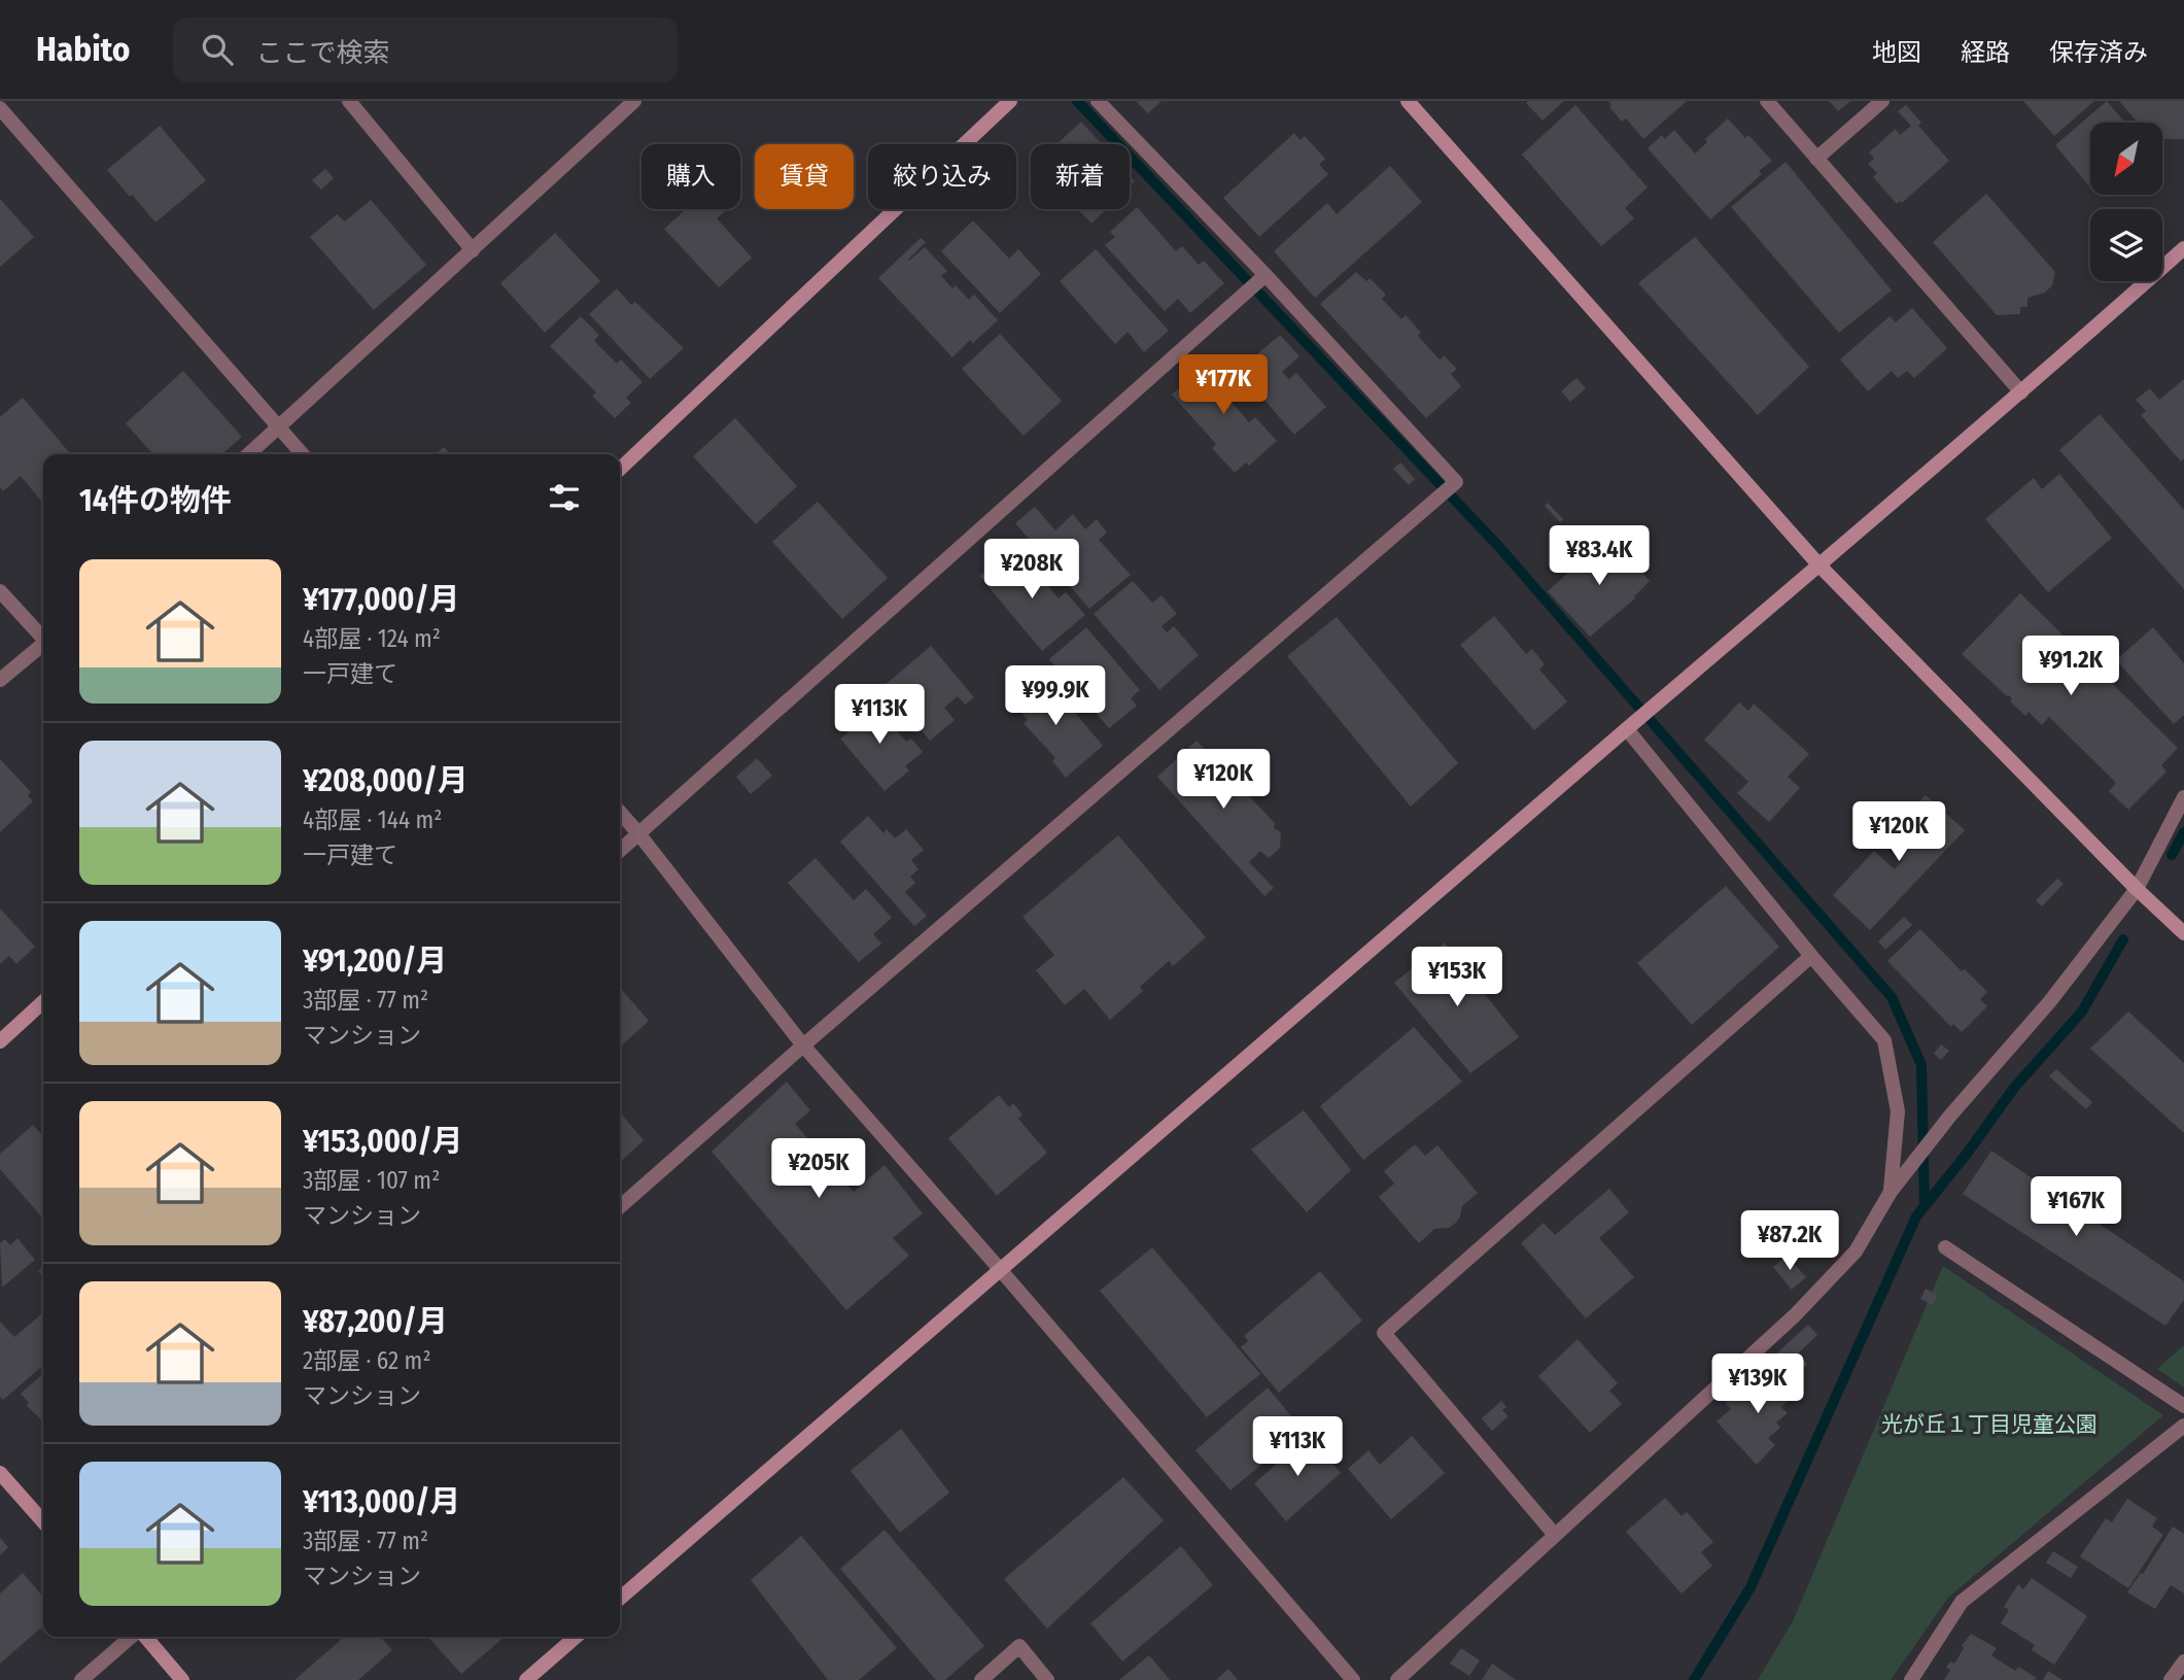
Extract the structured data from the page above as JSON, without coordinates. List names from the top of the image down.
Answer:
{
  "parks": ["光が丘１丁目児童公園"],
  "north": "bottom left",
  "page": {
    "header": "Habito",
    "search": "ここで検索",
    "nav": ["地図", "経路", "保存済み"],
    "chip": [
      "購入",
      "賃貸",
      "絞り込み",
      "新着"
    ],
    "price": [
      "¥177K",
      "¥83.4K",
      "¥208K",
      "¥91.2K",
      "¥99.9K",
      "¥113K",
      "¥120K",
      "¥120K",
      "¥153K",
      "¥205K",
      "¥167K",
      "¥87.2K",
      "¥139K",
      "¥113K"
    ],
    "heading": "14件の物件",
    "list": [
      {
        "name": "¥177,000/月",
        "note": "4部屋 · 124 m² · 一戸建て"
      },
      {
        "name": "¥208,000/月",
        "note": "4部屋 · 144 m² · 一戸建て"
      },
      {
        "name": "¥91,200/月",
        "note": "3部屋 · 77 m² · マンション"
      },
      {
        "name": "¥153,000/月",
        "note": "3部屋 · 107 m² · マンション"
      },
      {
        "name": "¥87,200/月",
        "note": "2部屋 · 62 m² · マンション"
      },
      {
        "name": "¥113,000/月",
        "note": "3部屋 · 77 m² · マンション"
      }
    ]
  }
}
